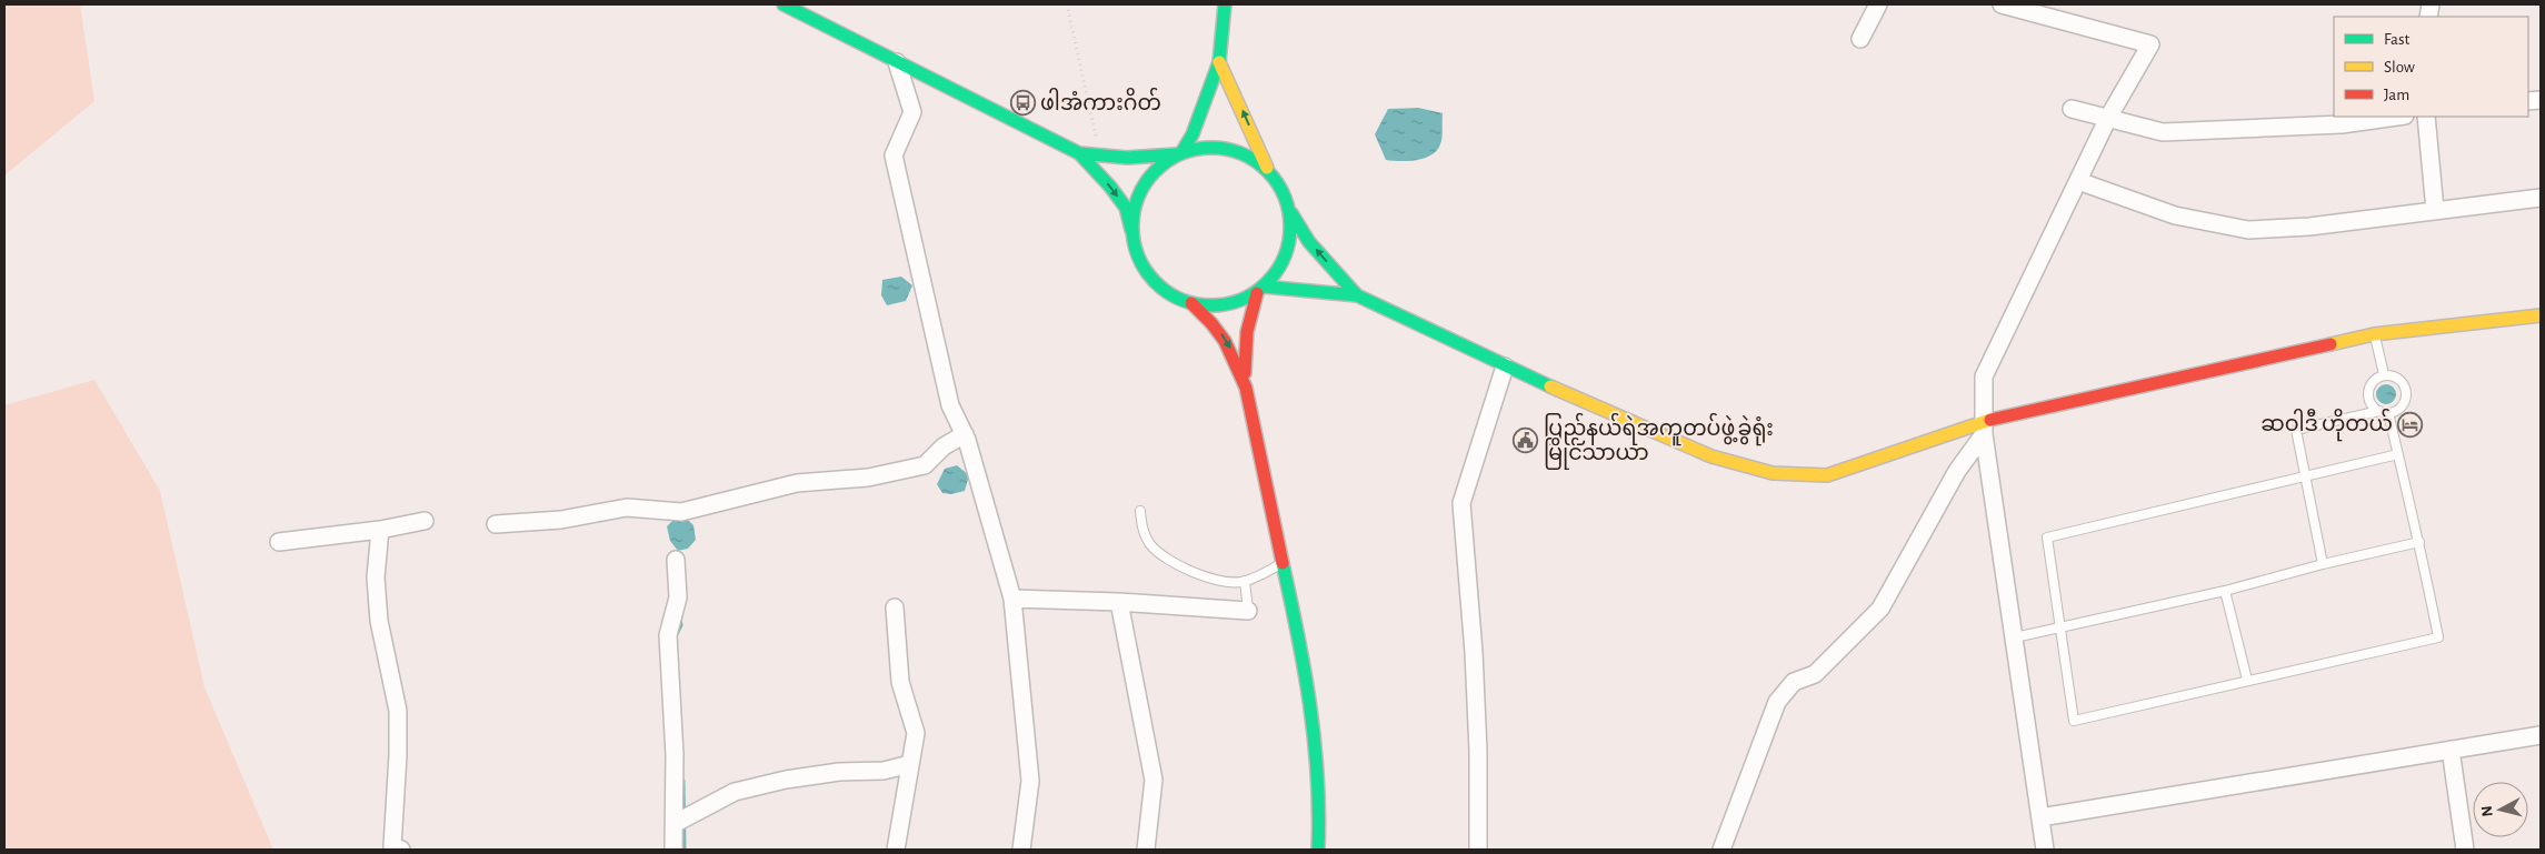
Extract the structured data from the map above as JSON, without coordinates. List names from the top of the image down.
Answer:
{
  "places": {
    "bus stop": ["ဖါအံကားဂိတ်"],
    "hotel": ["ဆဝါဒီ ဟိုတယ်"],
    "public building": ["ပြည်နယ်ရဲအကူတပ်ဖွဲ့ခွဲရုံး မြိုင်သာယာ"]
  },
  "legend": ["Fast", "Slow", "Jam"],
  "north": "left"
}
